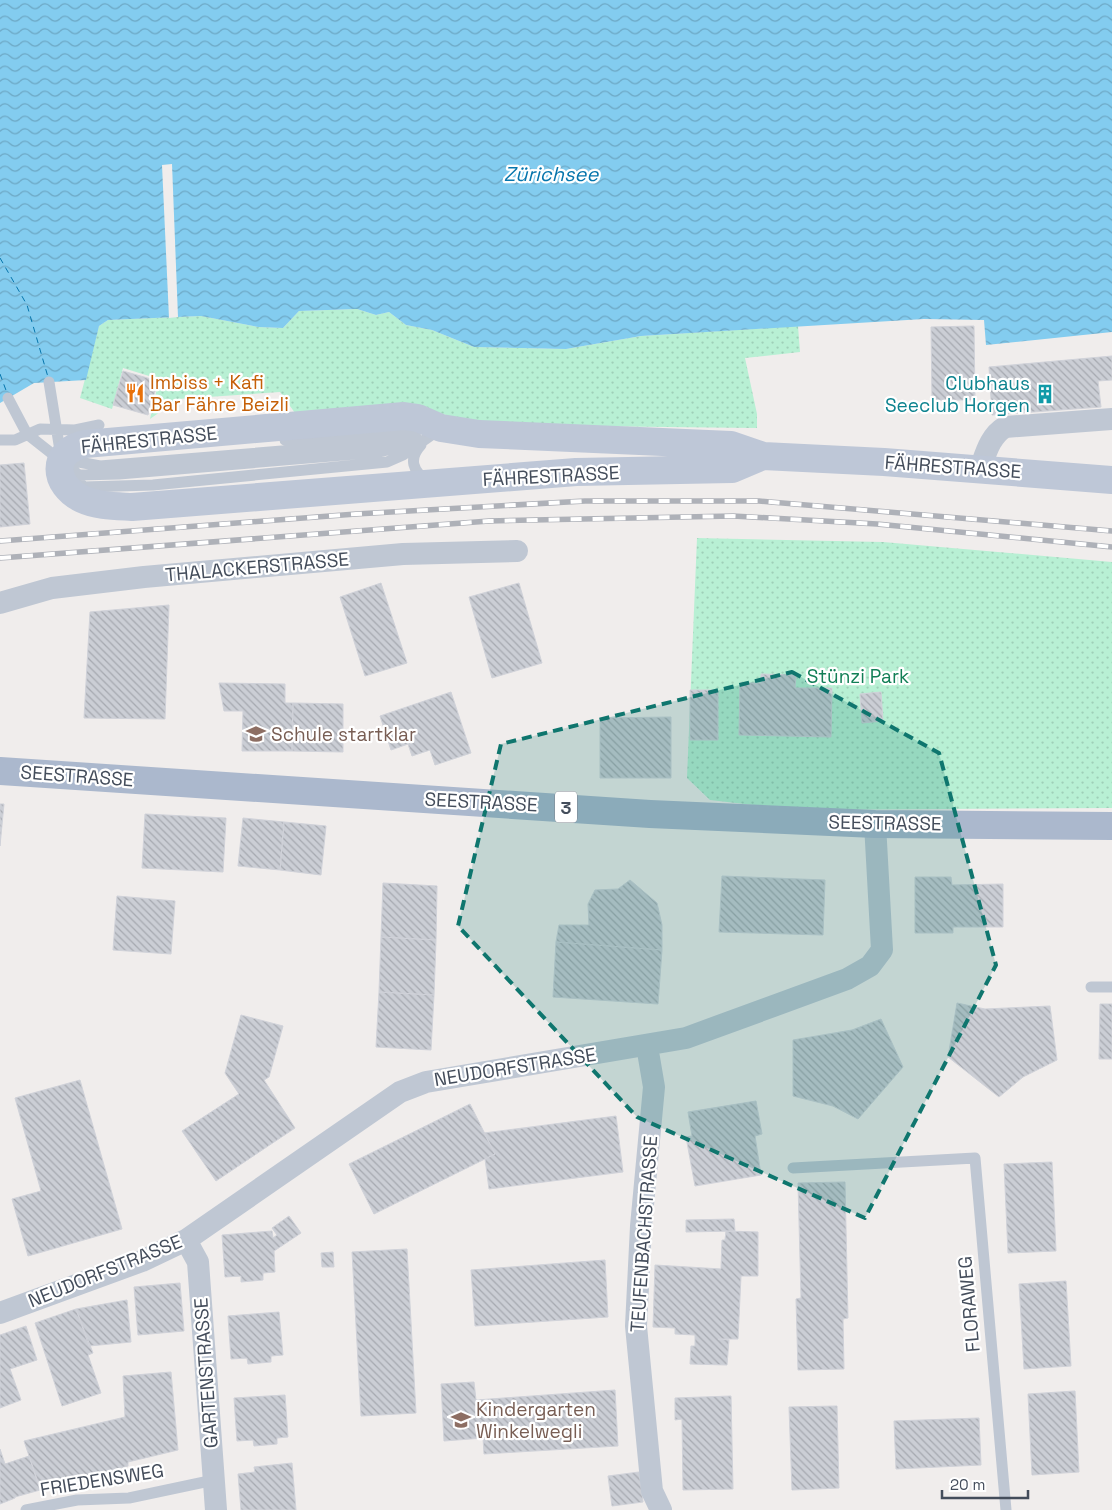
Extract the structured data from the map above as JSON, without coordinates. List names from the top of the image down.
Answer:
{
  "streets": {
    "main road": ["SEESTRASSE", "3"],
    "street": [
      "FÄHRESTRASSE",
      "THALACKERSTRASSE",
      "NEUDORFSTRASSE",
      "TEUFENBACHSTRASSE",
      "GARTENSTRASSE"
    ],
    "lane": ["FLORAWEG", "FRIEDENSWEG"]
  },
  "crossings": [
    ["SEESTRASSE", "NEUDORFSTRASSE"],
    ["NEUDORFSTRASSE", "TEUFENBACHSTRASSE"],
    ["NEUDORFSTRASSE", "GARTENSTRASSE"],
    ["GARTENSTRASSE", "FRIEDENSWEG"]
  ],
  "water": ["Zürichsee"],
  "parks": ["Stünzi Park"],
  "places": {
    "restaurant": ["Imbiss + Kafi Bar Fähre Beizli"],
    "building": ["Clubhaus Seeclub Horgen"],
    "school or university": ["Schule startklar", "Kindergarten Winkelwegli"]
  },
  "scale_bar": "20 m"
}
